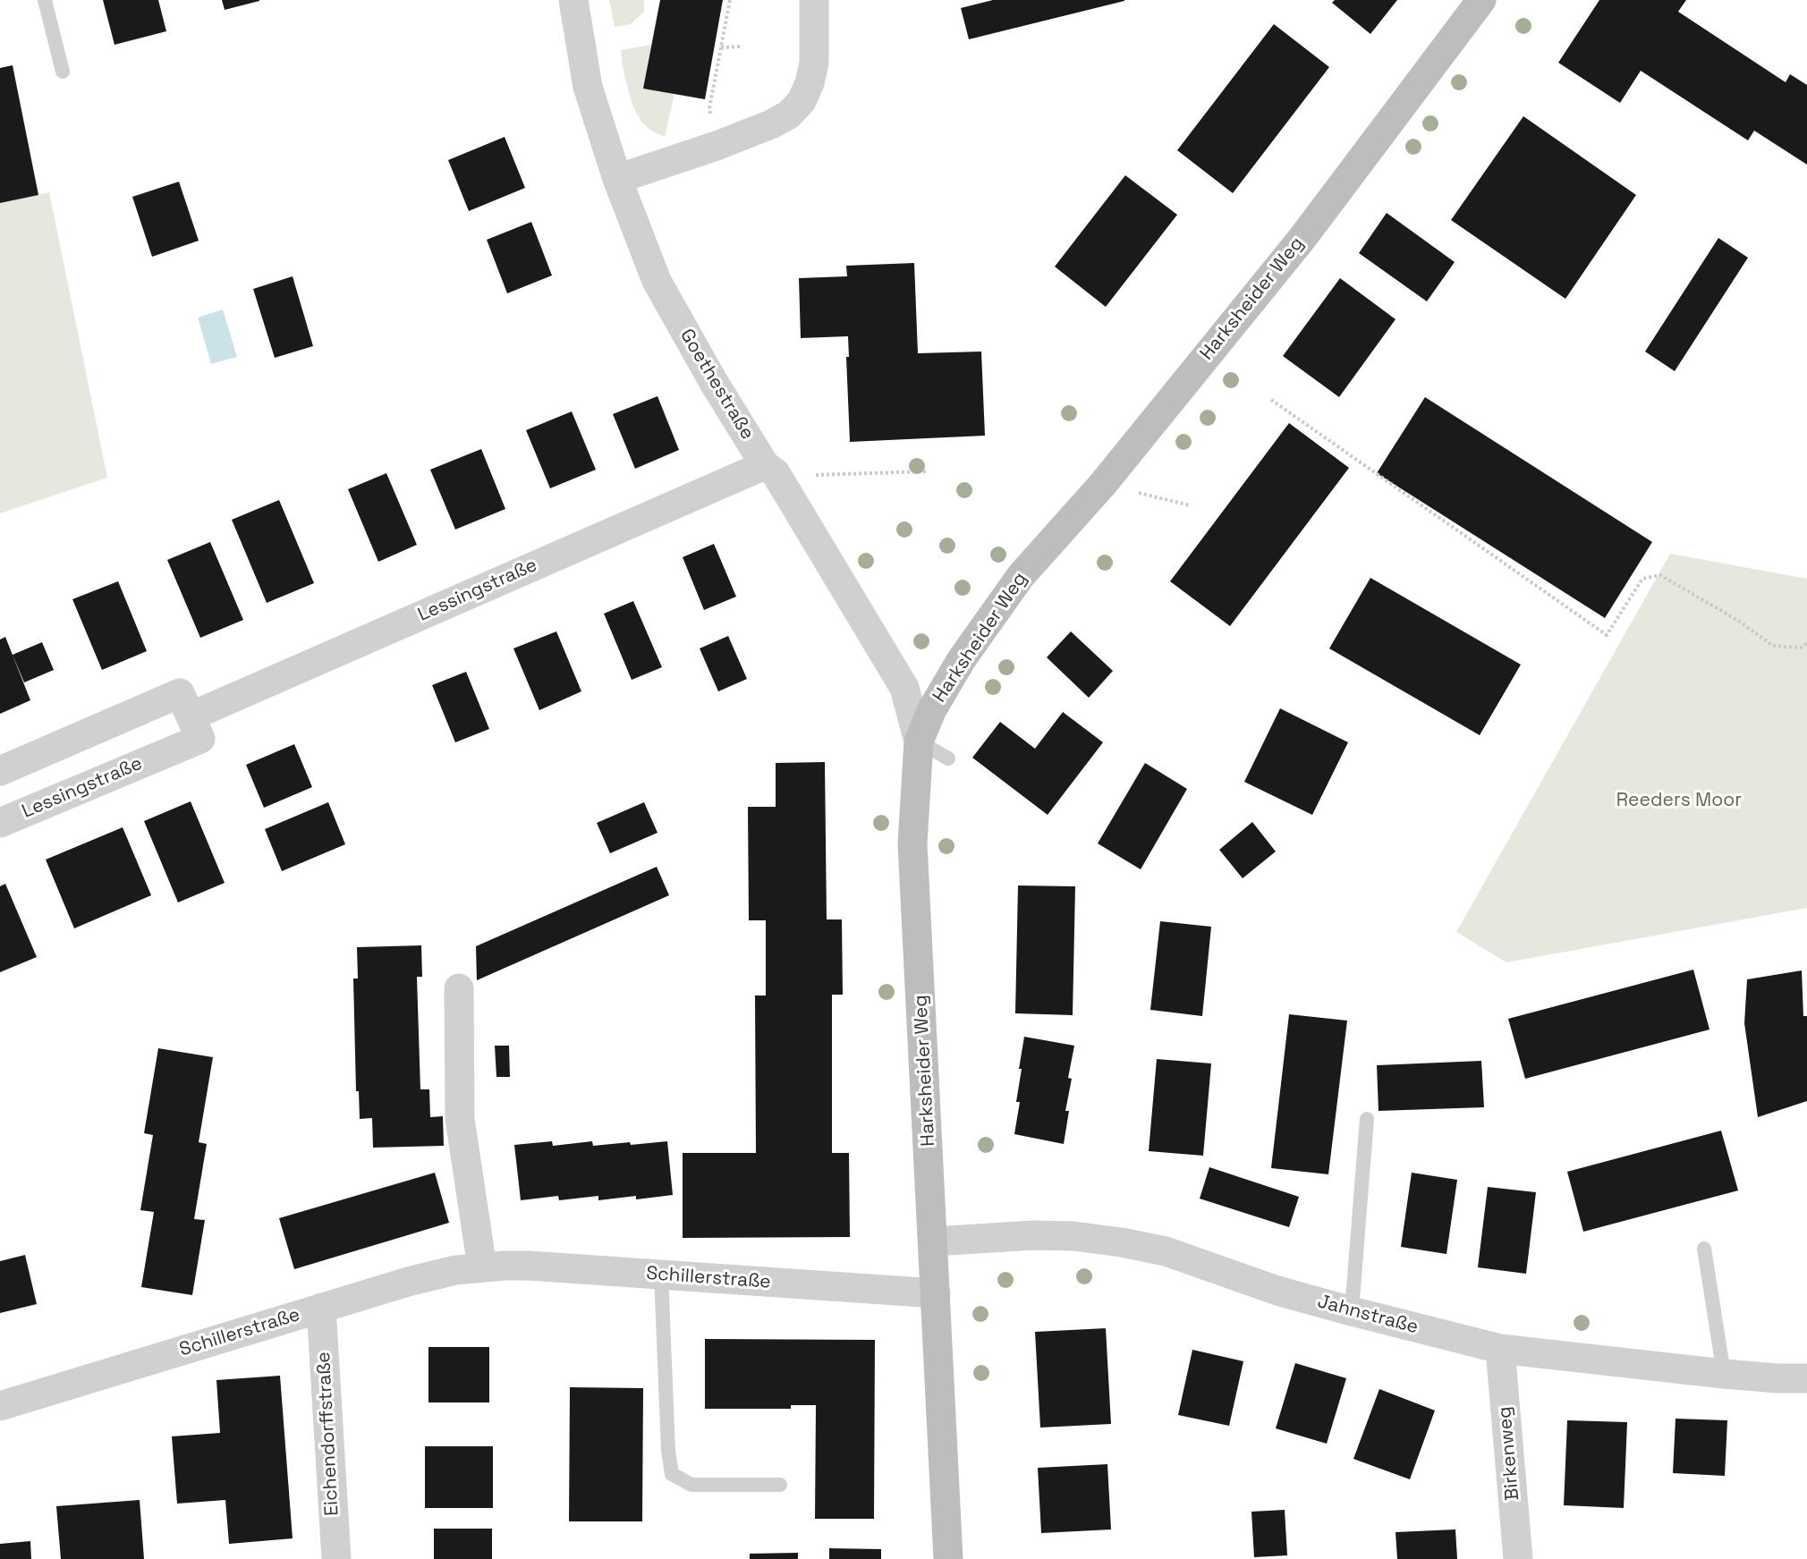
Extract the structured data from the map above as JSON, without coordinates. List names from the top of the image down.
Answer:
{
  "streets": {
    "main road": ["Harksheider Weg"],
    "street": [
      "Goethestraße",
      "Lessingstraße",
      "Schillerstraße",
      "Jahnstraße",
      "Eichendorffstraße",
      "Birkenweg"
    ]
  },
  "crossings": [
    ["Harksheider Weg", "Goethestraße"],
    ["Harksheider Weg", "Schillerstraße"],
    ["Harksheider Weg", "Jahnstraße"],
    ["Goethestraße", "Lessingstraße"],
    ["Schillerstraße", "Eichendorffstraße"],
    ["Jahnstraße", "Birkenweg"]
  ],
  "parks": ["Reeders Moor"]
}
